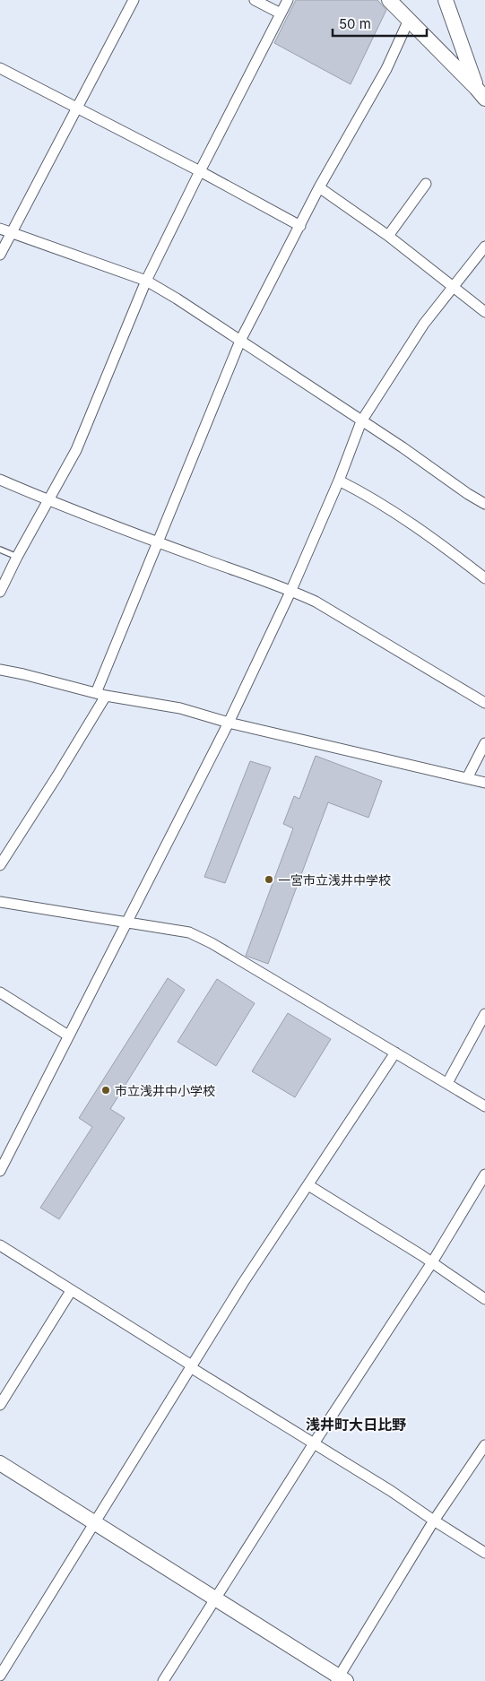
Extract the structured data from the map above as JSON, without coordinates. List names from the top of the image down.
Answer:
{
  "districts": ["浅井町大日比野"],
  "places": ["一宮市立浅井中学校", "市立浅井中小学校"],
  "scale_bar": "50 m"
}
